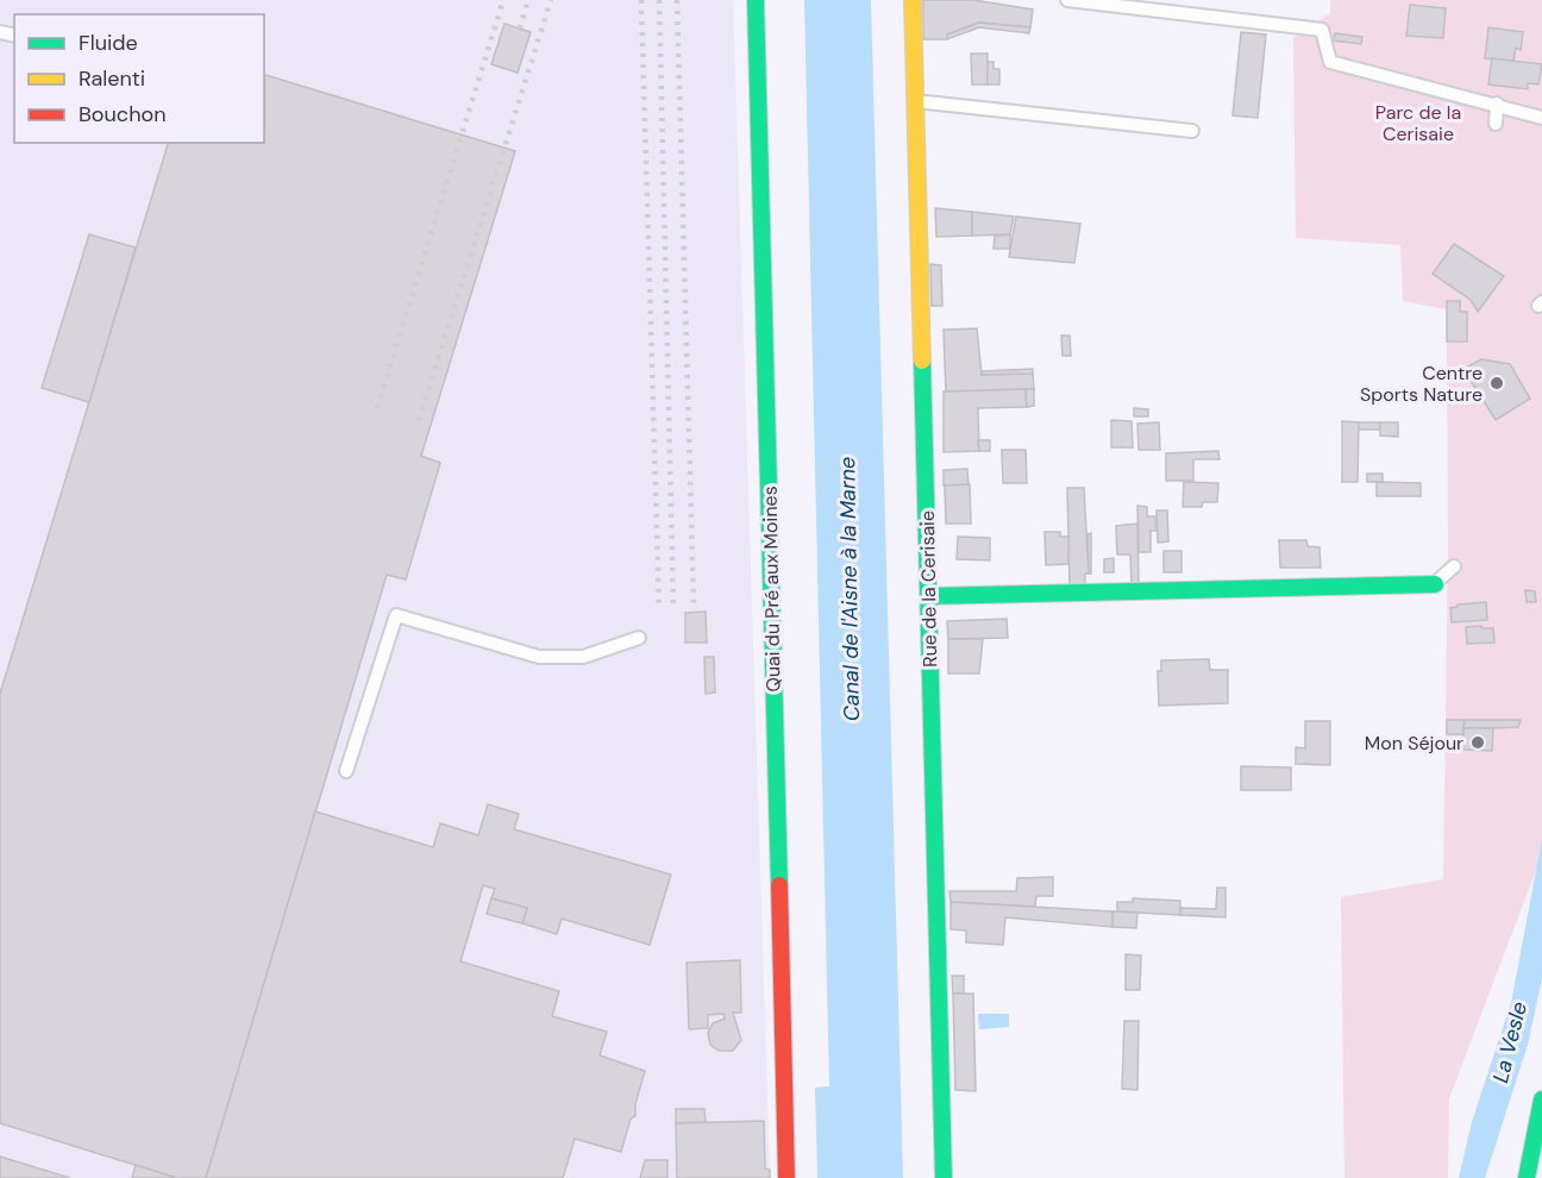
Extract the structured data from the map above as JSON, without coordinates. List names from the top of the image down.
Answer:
{
  "streets": {
    "street": ["Quai du Pré aux Moines", "Rue de la Cerisaie"]
  },
  "water": ["Canal de l'Aisne à la Marne", "La Vesle"],
  "parks": ["Parc de la Cerisaie"],
  "places": ["Centre Sports Nature", "Mon Séjour"],
  "legend": ["Fluide", "Ralenti", "Bouchon"]
}
